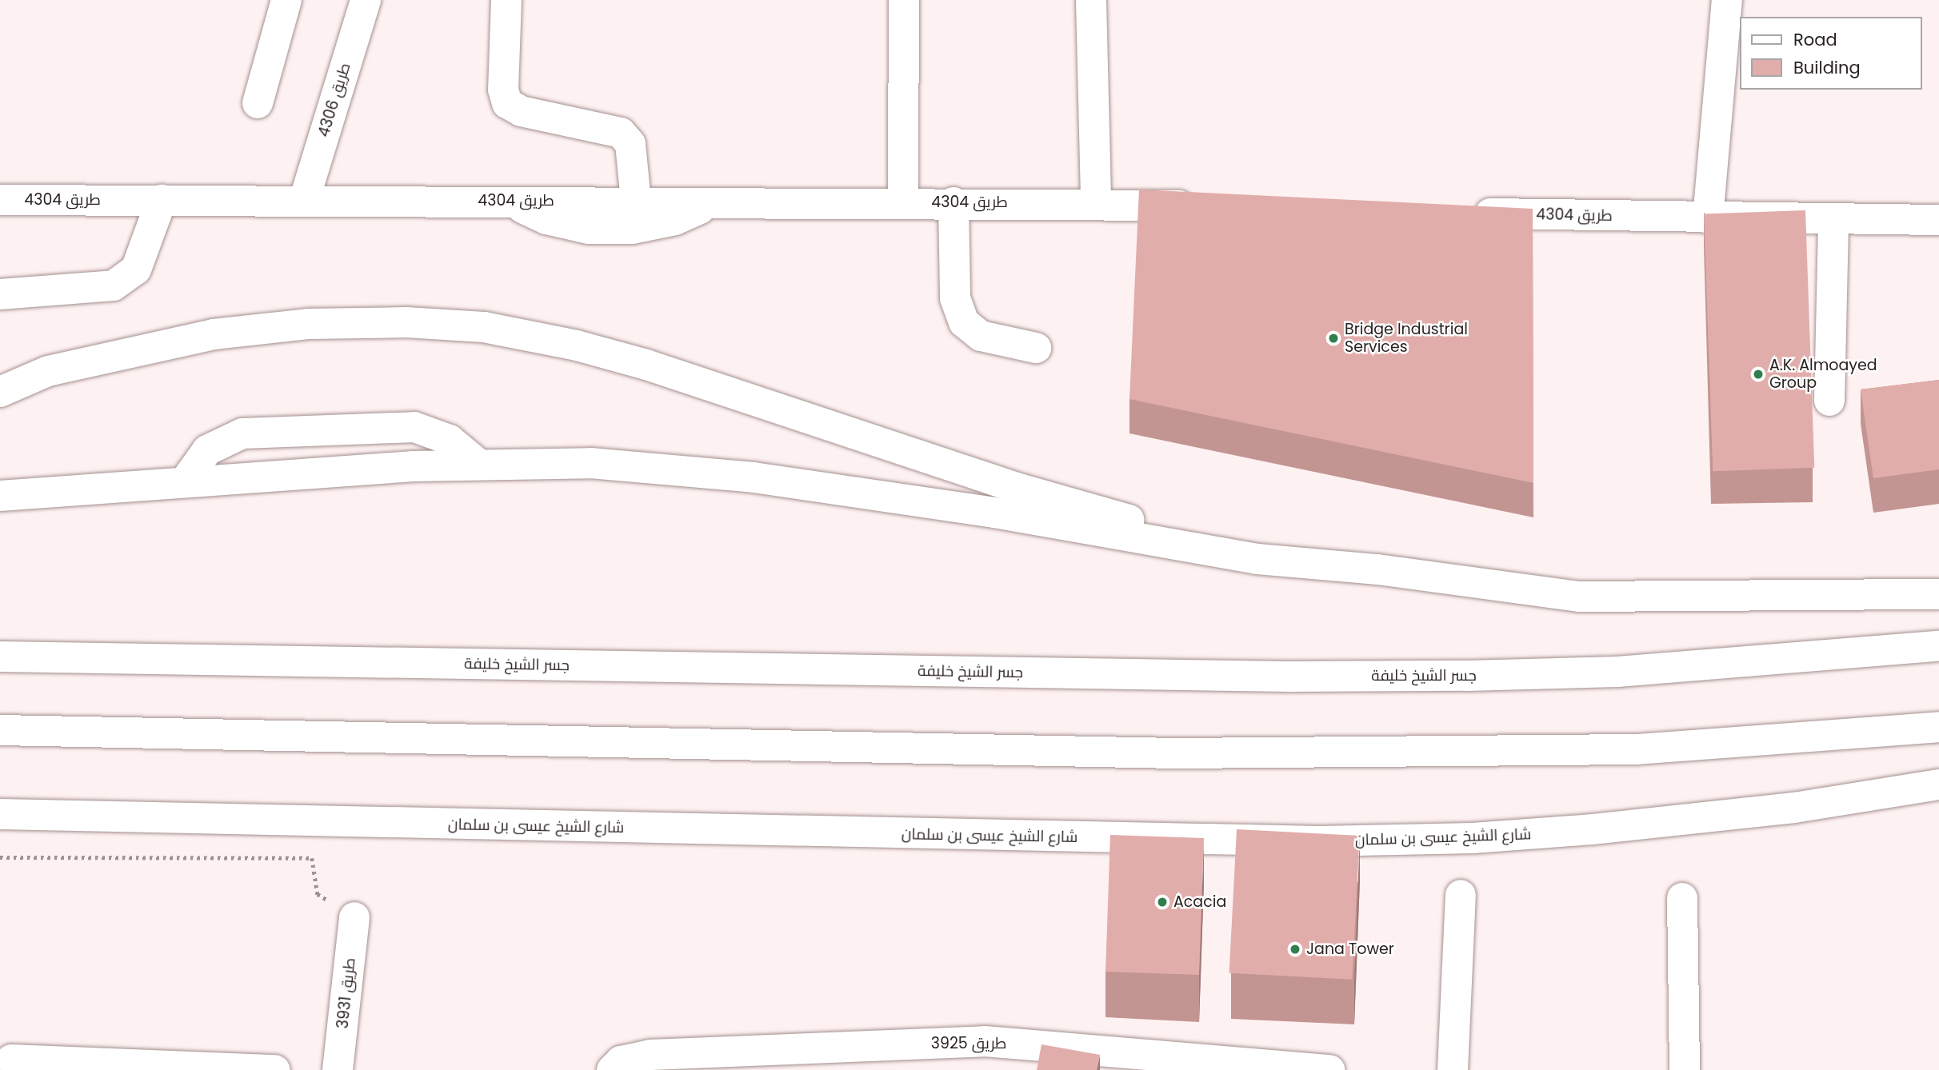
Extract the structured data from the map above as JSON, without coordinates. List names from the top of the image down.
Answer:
{
  "streets": {
    "main road": [
      "طريق 4306",
      "طريق 4304",
      "جسر الشيخ خليفة",
      "شارع الشيخ عيسى بن سلمان",
      "طريق 3931",
      "طريق 3925"
    ]
  },
  "crossings": [
    ["طريق 4306", "طريق 4304"]
  ],
  "places": [
    "Bridge Industrial Services",
    "A.K. Almoayed Group",
    "Acacia",
    "Jana Tower"
  ],
  "legend": ["Road", "Building"]
}
